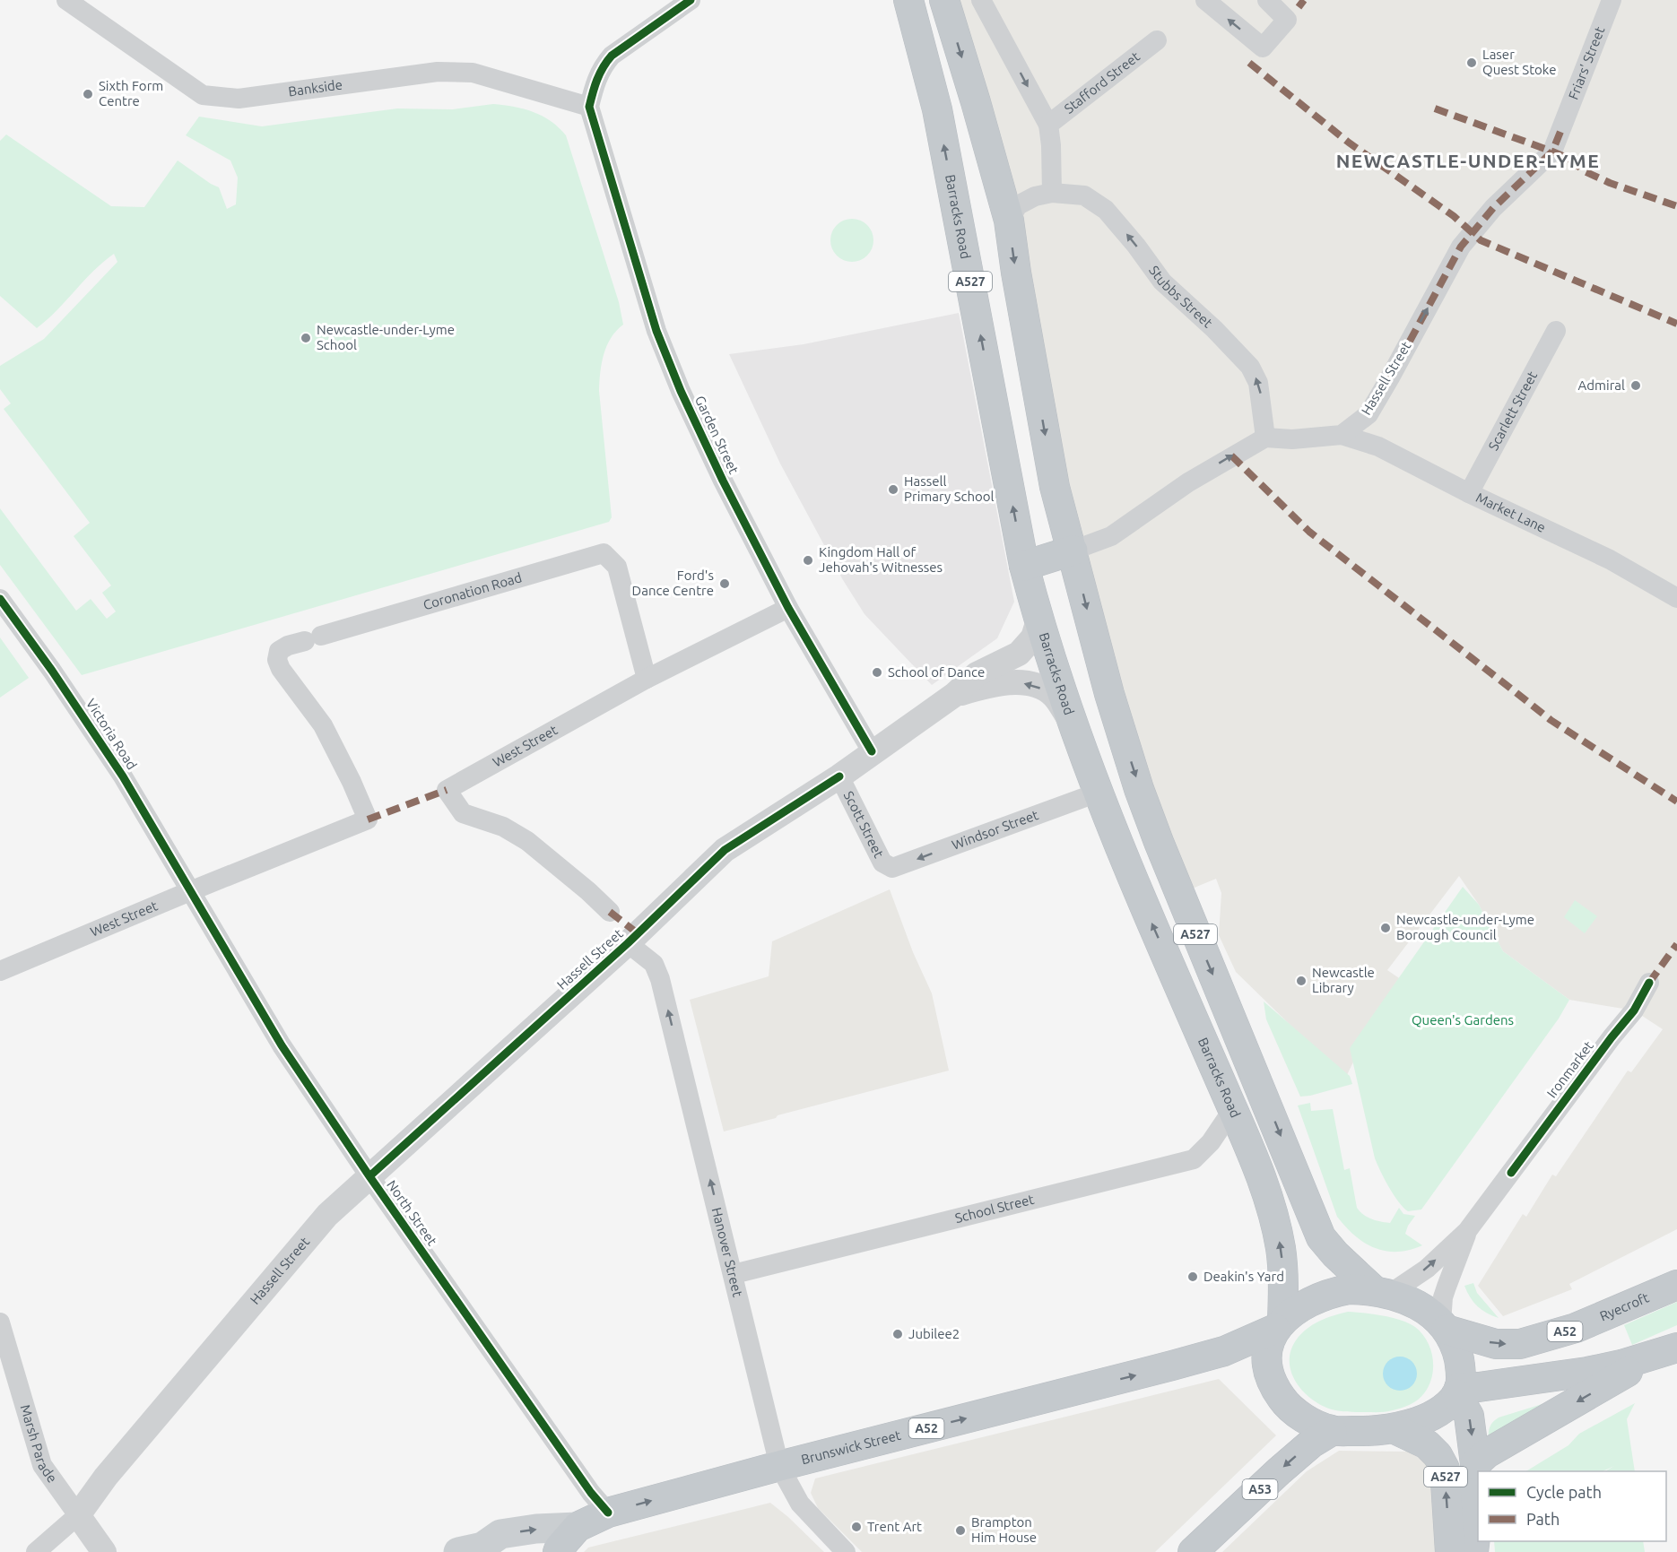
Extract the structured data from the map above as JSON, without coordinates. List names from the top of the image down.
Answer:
{
  "streets": {
    "highway": [
      "Barracks Road",
      "A527",
      "Ryecroft",
      "A52",
      "Brunswick Street",
      "A53"
    ],
    "street": [
      "Friars' Street",
      "Stafford Street",
      "Bankside",
      "Stubbs Street",
      "Hassell Street",
      "Scarlett Street",
      "Garden Street",
      "Market Lane",
      "Coronation Road",
      "Victoria Road",
      "West Street",
      "Scott Street",
      "Windsor Street",
      "Ironmarket",
      "School Street",
      "North Street",
      "Hanover Street",
      "Marsh Parade"
    ]
  },
  "crossings": [
    ["Friars' Street", "Hassell Street"],
    ["Bankside", "Garden Street"],
    ["Barracks Road", "A527"],
    ["Barracks Road", "Hassell Street"],
    ["Barracks Road", "Windsor Street"],
    ["Barracks Road", "Ironmarket"],
    ["Barracks Road", "School Street"],
    ["Barracks Road", "Ryecroft"],
    ["Barracks Road", "Brunswick Street"],
    ["Barracks Road", "A53"],
    ["A527", "Stubbs Street"],
    ["A527", "Ironmarket"],
    ["A527", "Ryecroft"],
    ["A527", "Brunswick Street"],
    ["A527", "A53"],
    ["Hassell Street", "Garden Street"],
    ["Hassell Street", "Market Lane"],
    ["Hassell Street", "Scott Street"],
    ["Hassell Street", "North Street"],
    ["Hassell Street", "Hanover Street"],
    ["Hassell Street", "Marsh Parade"],
    ["Scarlett Street", "Market Lane"],
    ["Garden Street", "West Street"],
    ["Coronation Road", "West Street"],
    ["Victoria Road", "West Street"],
    ["Victoria Road", "North Street"],
    ["West Street", "North Street"],
    ["Scott Street", "Windsor Street"],
    ["Ironmarket", "Ryecroft"],
    ["Ironmarket", "Brunswick Street"],
    ["Ironmarket", "A53"],
    ["School Street", "Hanover Street"],
    ["North Street", "Brunswick Street"],
    ["Hanover Street", "Brunswick Street"],
    ["Ryecroft", "Brunswick Street"],
    ["Ryecroft", "A53"],
    ["A52", "Brunswick Street"],
    ["Brunswick Street", "A53"]
  ],
  "one_way": [
    "Stubbs Street",
    "Windsor Street",
    "Hanover Street",
    "Brunswick Street"
  ],
  "districts": ["NEWCASTLE-UNDER-LYME"],
  "parks": ["Queen's Gardens"],
  "places": [
    "Laser Quest Stoke",
    "Sixth Form Centre",
    "Newcastle-under-Lyme School",
    "Admiral",
    "Hassell Primary School",
    "Kingdom Hall of Jehovah's Witnesses",
    "Ford's Dance Centre",
    "School of Dance",
    "Newcastle-under-Lyme Borough Council",
    "Newcastle Library",
    "Deakin's Yard",
    "Jubilee2",
    "Trent Art",
    "Brampton Him House"
  ],
  "legend": ["Cycle path", "Path"]
}
